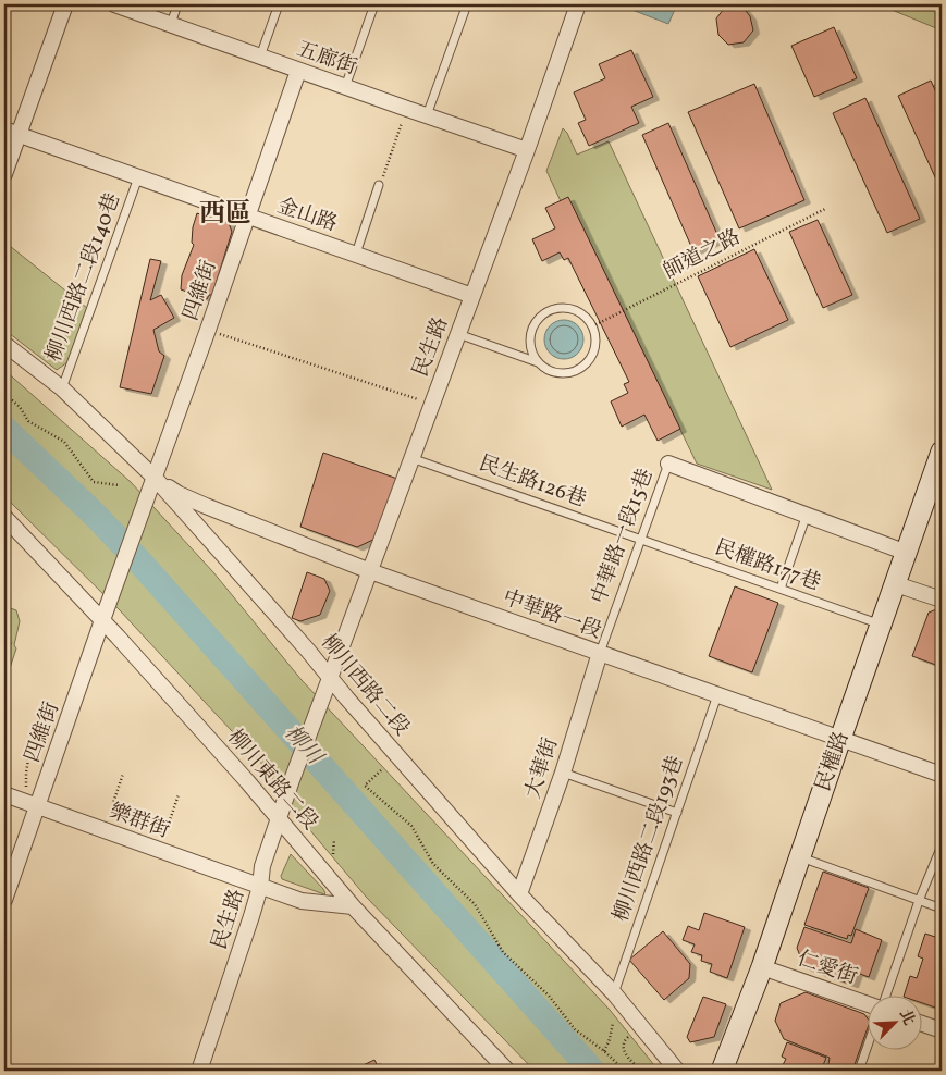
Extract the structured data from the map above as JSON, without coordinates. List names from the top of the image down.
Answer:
{
  "streets": {
    "main road": ["民權路"],
    "street": [
      "五廊街",
      "金山路",
      "四維街",
      "民生路",
      "中華路一段",
      "柳川西路二段",
      "大華街",
      "柳川東路二段",
      "樂群街",
      "仁愛街"
    ],
    "lane": [
      "柳川西路二段140巷",
      "民生路126巷",
      "中華路一段15巷",
      "民權路177巷",
      "柳川西路二段193巷"
    ],
    "path": ["師道之路"]
  },
  "crossings": [
    ["五廊街", "四維街"],
    ["五廊街", "民生路"],
    ["金山路", "柳川西路二段140巷"],
    ["金山路", "四維街"],
    ["金山路", "民生路"],
    ["柳川西路二段140巷", "柳川西路二段"],
    ["四維街", "中華路一段"],
    ["四維街", "柳川西路二段"],
    ["四維街", "柳川東路二段"],
    ["四維街", "樂群街"],
    ["民生路", "民生路126巷"],
    ["民生路", "中華路一段"],
    ["民生路", "柳川西路二段"],
    ["民生路", "柳川東路二段"],
    ["民生路", "樂群街"],
    ["民生路126巷", "中華路一段15巷"],
    ["民生路126巷", "民權路177巷"],
    ["中華路一段15巷", "民權路177巷"],
    ["中華路一段15巷", "中華路一段"],
    ["中華路一段15巷", "大華街"],
    ["民權路177巷", "民權路"],
    ["中華路一段", "柳川西路二段"],
    ["中華路一段", "民權路"],
    ["中華路一段", "大華街"],
    ["中華路一段", "柳川西路二段193巷"],
    ["柳川西路二段", "大華街"],
    ["柳川西路二段", "柳川西路二段193巷"],
    ["民權路", "仁愛街"],
    ["柳川東路二段", "樂群街"]
  ],
  "districts": ["西區"],
  "water": ["柳川"],
  "north": "top right"
}
